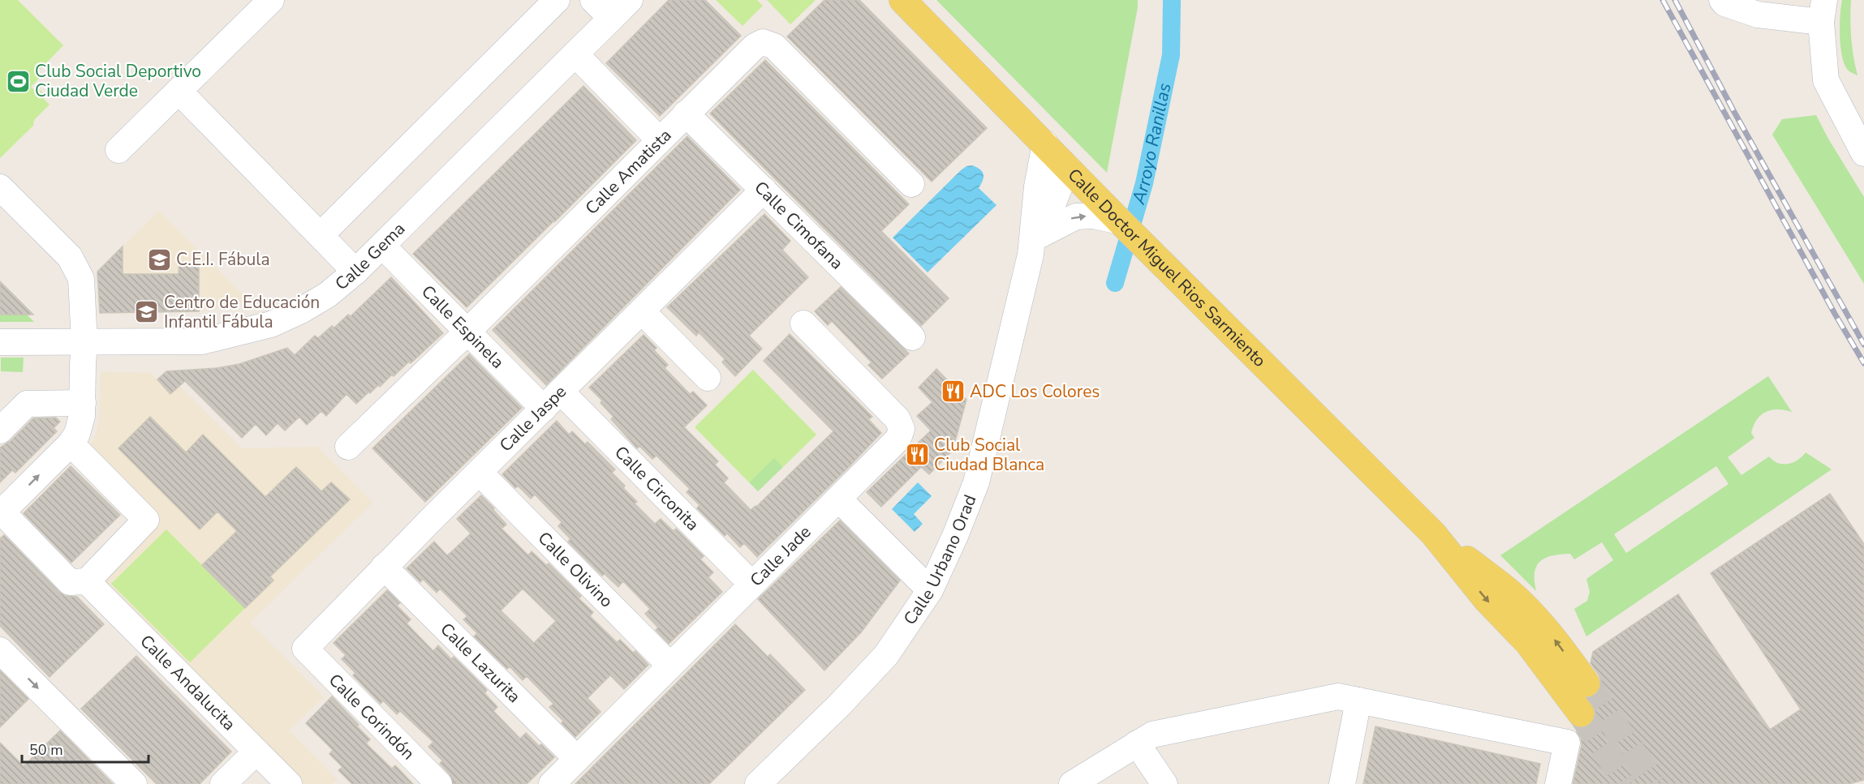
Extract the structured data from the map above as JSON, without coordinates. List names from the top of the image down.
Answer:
{
  "streets": {
    "main road": ["Calle Doctor Miguel Rios Sarmiento"],
    "street": [
      "Calle Amatista",
      "Calle Cimofana",
      "Calle Gema",
      "Calle Espinela",
      "Calle Jaspe",
      "Calle Circonita",
      "Calle Jade",
      "Calle Urbano Orad",
      "Calle Olivino",
      "Calle Lazurita",
      "Calle Andalucita",
      "Calle Corindón"
    ]
  },
  "crossings": [
    ["Calle Amatista", "Calle Cimofana"],
    ["Calle Amatista", "Calle Espinela"],
    ["Calle Cimofana", "Calle Jaspe"],
    ["Calle Gema", "Calle Espinela"],
    ["Calle Doctor Miguel Rios Sarmiento", "Calle Urbano Orad"],
    ["Calle Espinela", "Calle Jaspe"],
    ["Calle Espinela", "Calle Circonita"],
    ["Calle Jaspe", "Calle Circonita"],
    ["Calle Jaspe", "Calle Olivino"],
    ["Calle Jaspe", "Calle Lazurita"],
    ["Calle Jaspe", "Calle Corindón"],
    ["Calle Circonita", "Calle Jade"],
    ["Calle Jade", "Calle Olivino"],
    ["Calle Jade", "Calle Lazurita"]
  ],
  "water": ["Arroyo Ranillas"],
  "places": {
    "sports": ["Club Social Deportivo Ciudad Verde"],
    "school or university": ["C.E.I. Fábula", "Centro de Educación Infantil Fábula"],
    "restaurant": ["ADC Los Colores", "Club Social Ciudad Blanca"]
  },
  "scale_bar": "50 m"
}
